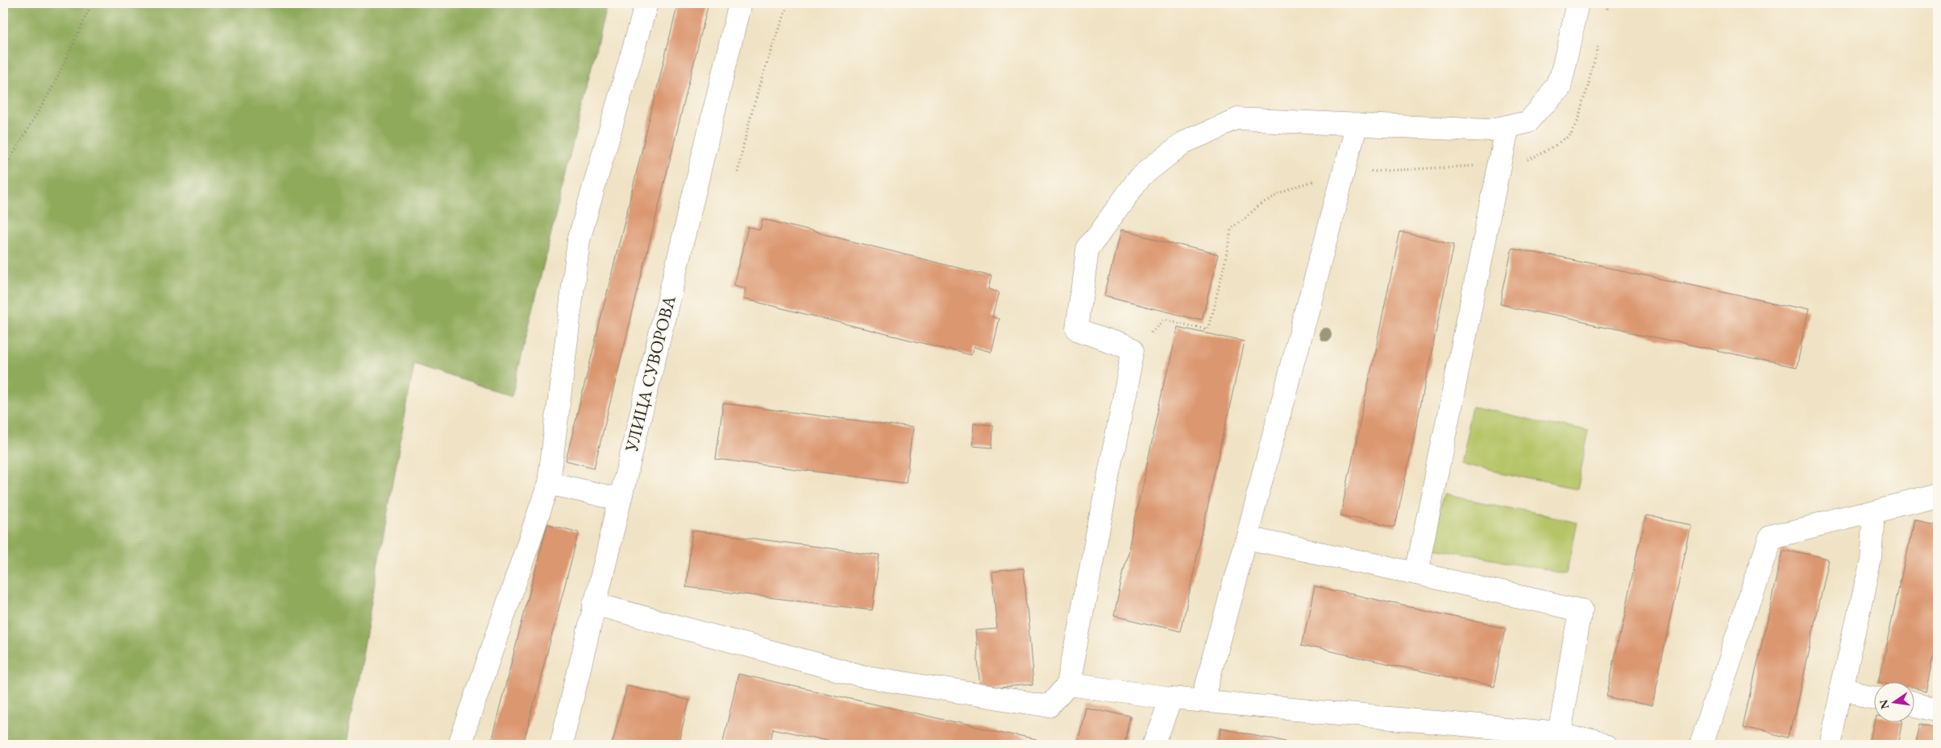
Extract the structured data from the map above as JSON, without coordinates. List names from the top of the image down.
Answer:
{
  "streets": {
    "street": ["УЛИЦА СУВОРОВА"]
  },
  "north": "left"
}
